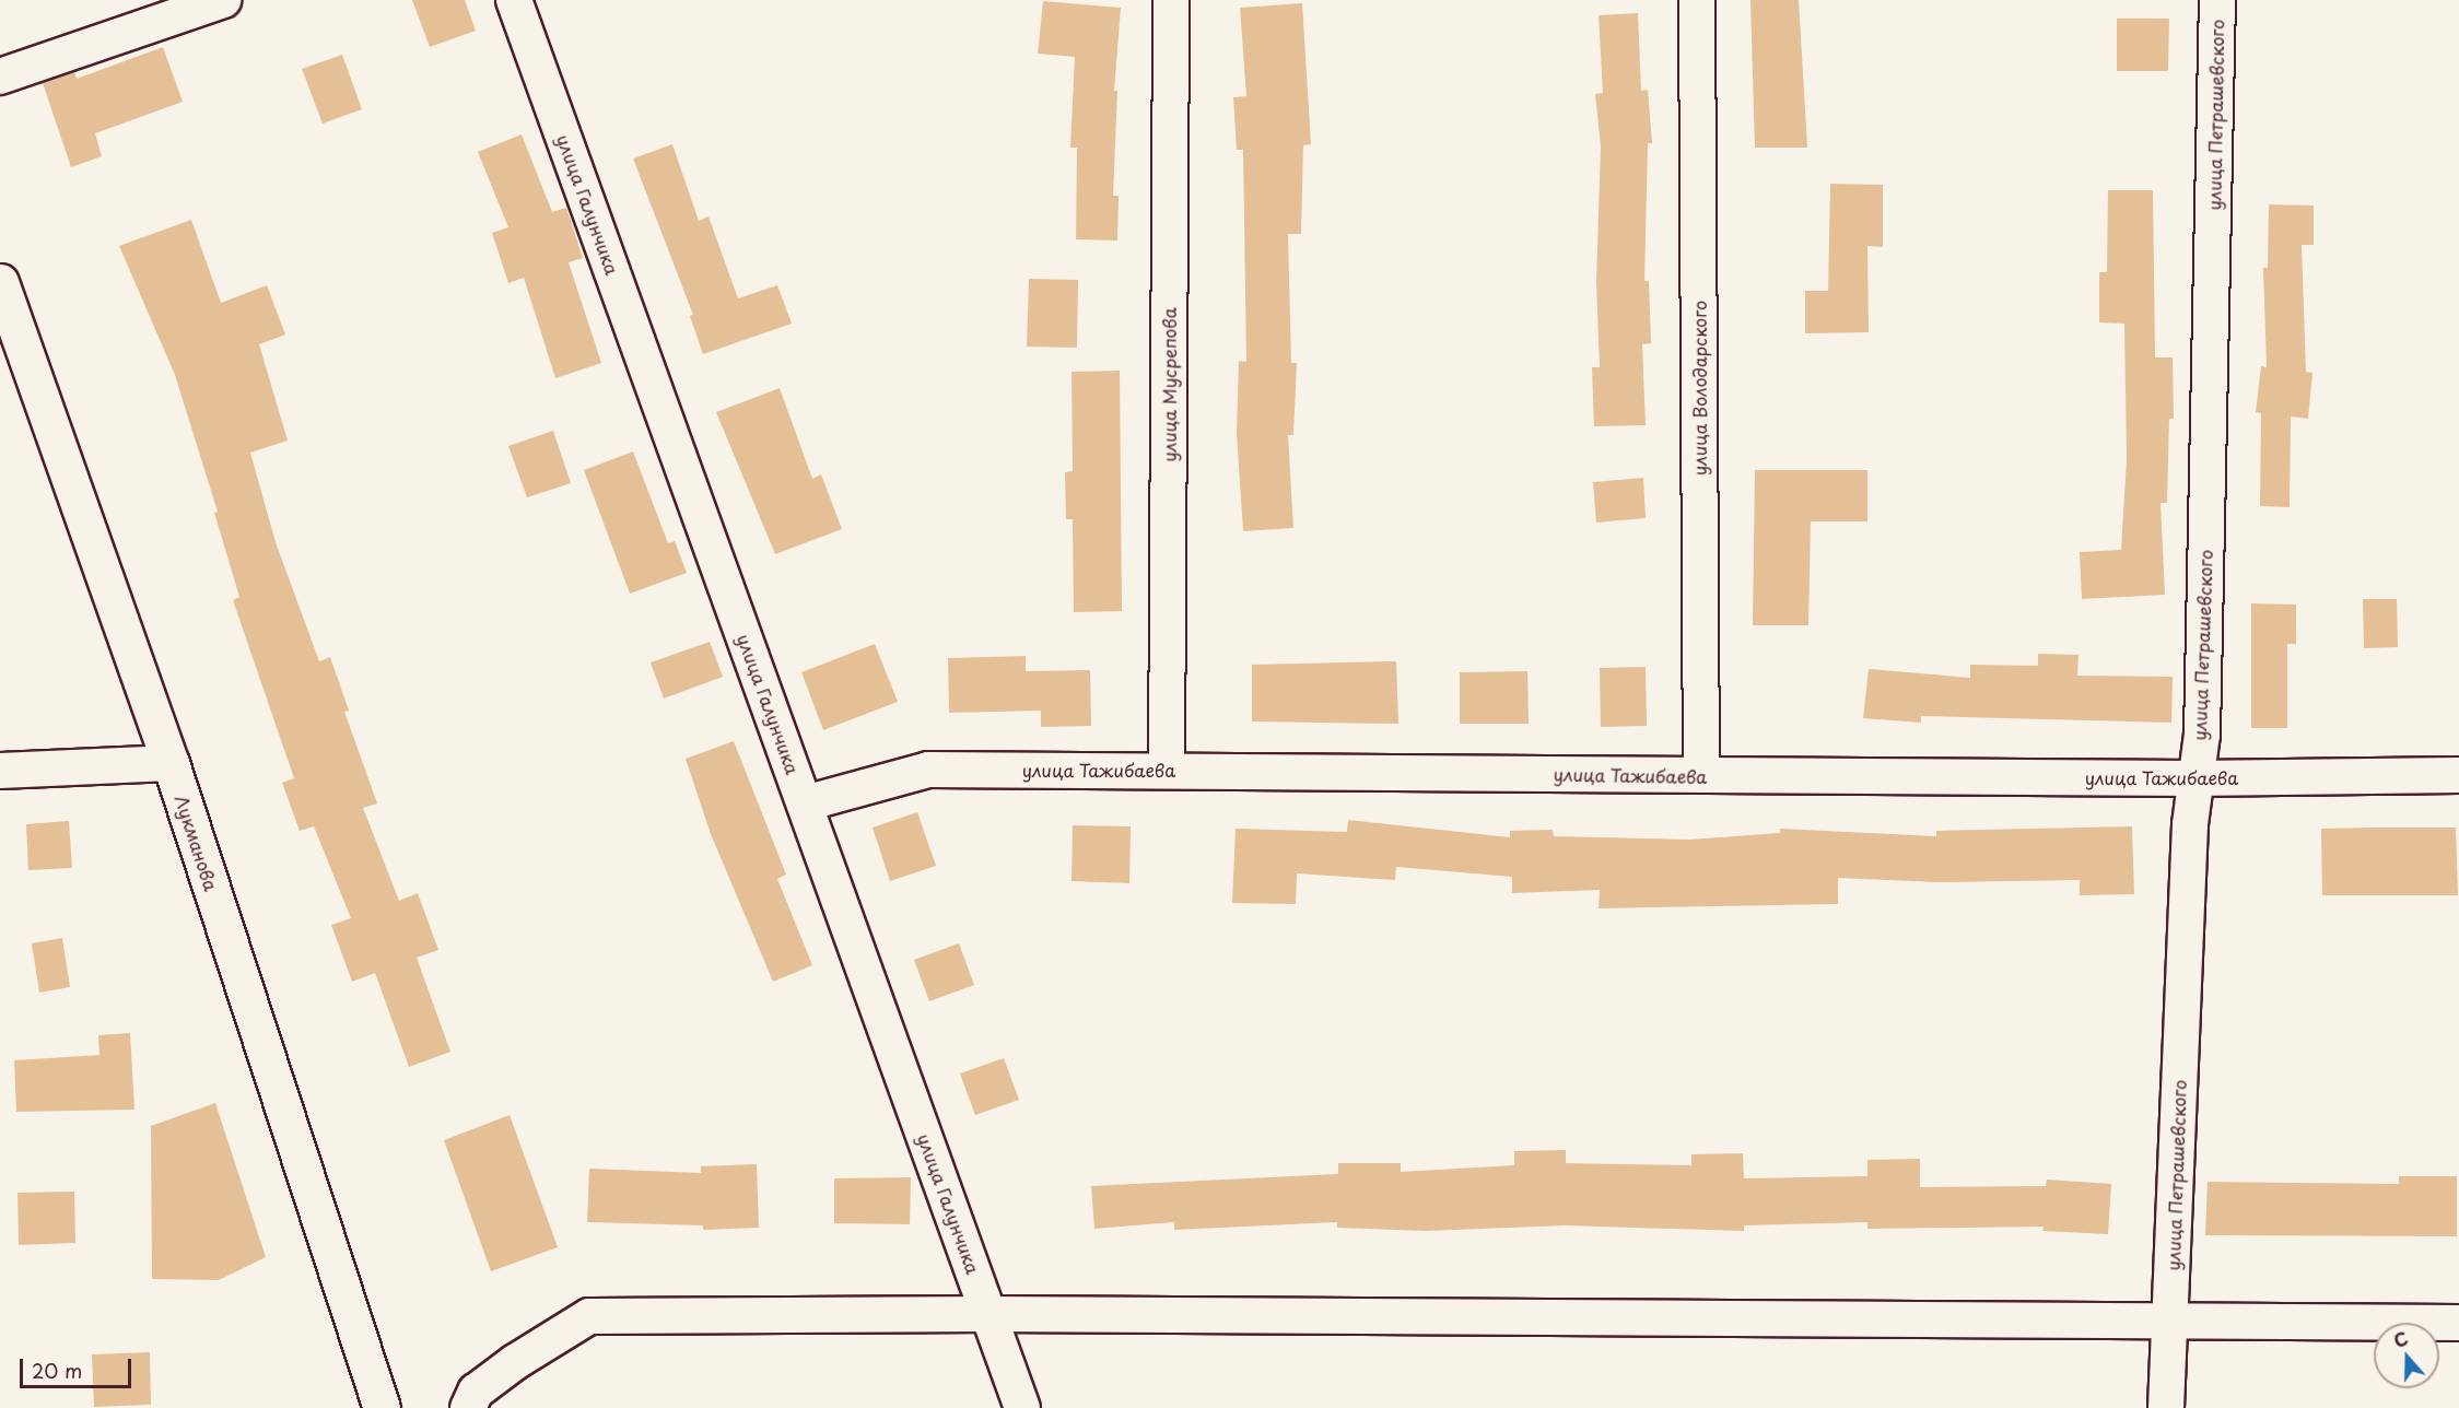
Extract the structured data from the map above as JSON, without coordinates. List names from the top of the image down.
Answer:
{
  "streets": {
    "street": [
      "улица Петрашевского",
      "улица Галунчика",
      "улица Мусрепова",
      "улица Володарского",
      "улица Тажибаева",
      "Лукманова"
    ]
  },
  "crossings": [
    ["улица Петрашевского", "улица Тажибаева"],
    ["улица Галунчика", "улица Тажибаева"],
    ["улица Мусрепова", "улица Тажибаева"],
    ["улица Володарского", "улица Тажибаева"]
  ],
  "scale_bar": "20 m",
  "north": "top"
}
